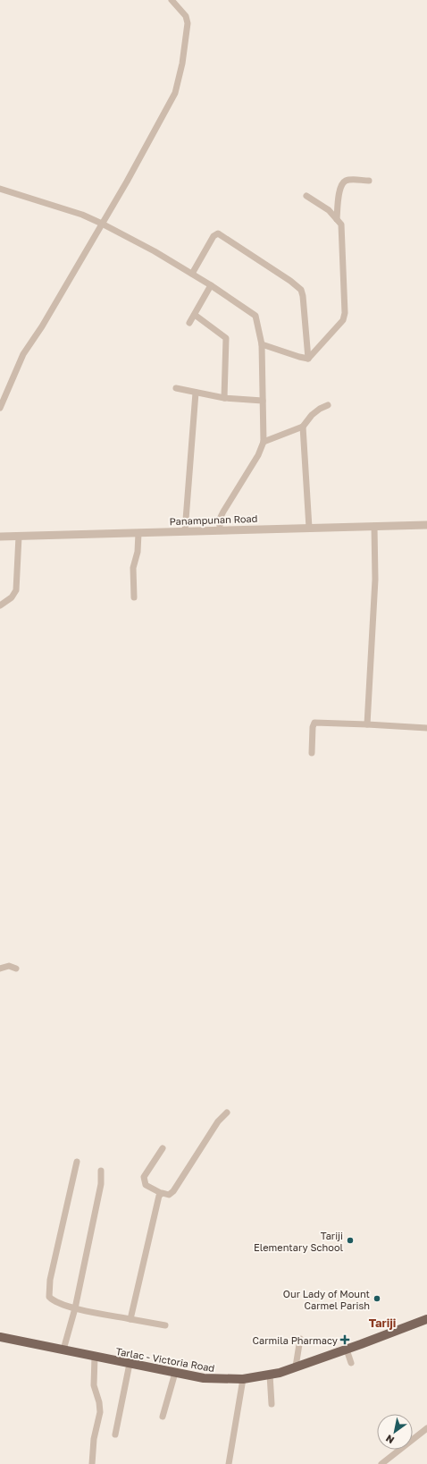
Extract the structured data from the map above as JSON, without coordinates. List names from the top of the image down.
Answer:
{
  "streets": {
    "main road": ["Tarlac - Victoria Road"],
    "street": ["Panampunan Road"]
  },
  "districts": ["Tariji"],
  "places": {
    "other": ["Tariji Elementary School", "Our Lady of Mount Carmel Parish"],
    "health": ["Carmila Pharmacy"]
  },
  "north": "bottom left"
}
